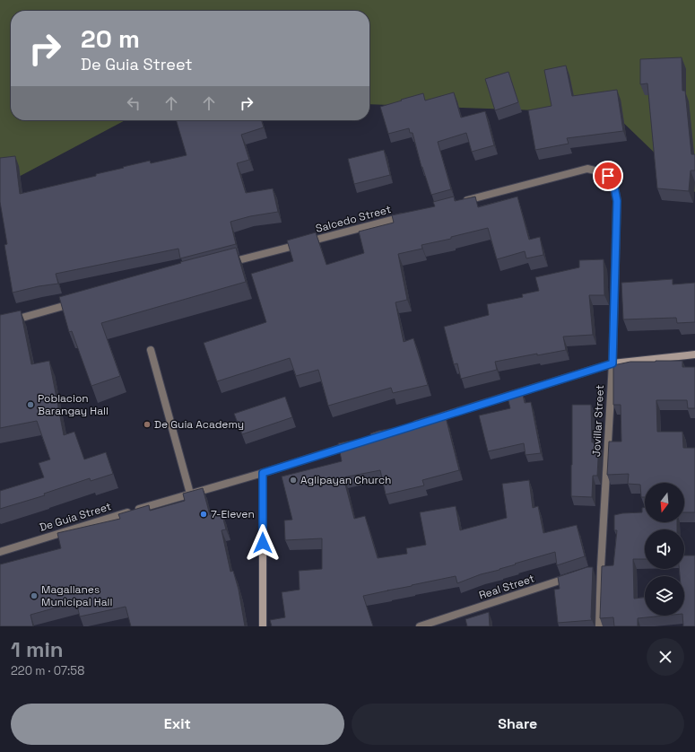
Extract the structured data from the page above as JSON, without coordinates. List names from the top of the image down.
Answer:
{
  "streets": {
    "main road": ["De Guia Street"],
    "street": ["Salcedo Street", "Jovillar Street", "Real Street"]
  },
  "places": [
    "Poblacion Barangay Hall",
    "De Guia Academy",
    "Aglipayan Church",
    "7-Eleven",
    "Magallanes Municipal Hall"
  ],
  "north": "bottom",
  "page": {
    "turn": ["20 m", "De Guia Street"],
    "heading": ["1 min", "220 m · 07:58"],
    "buttons": ["Exit", "Share"]
  }
}
